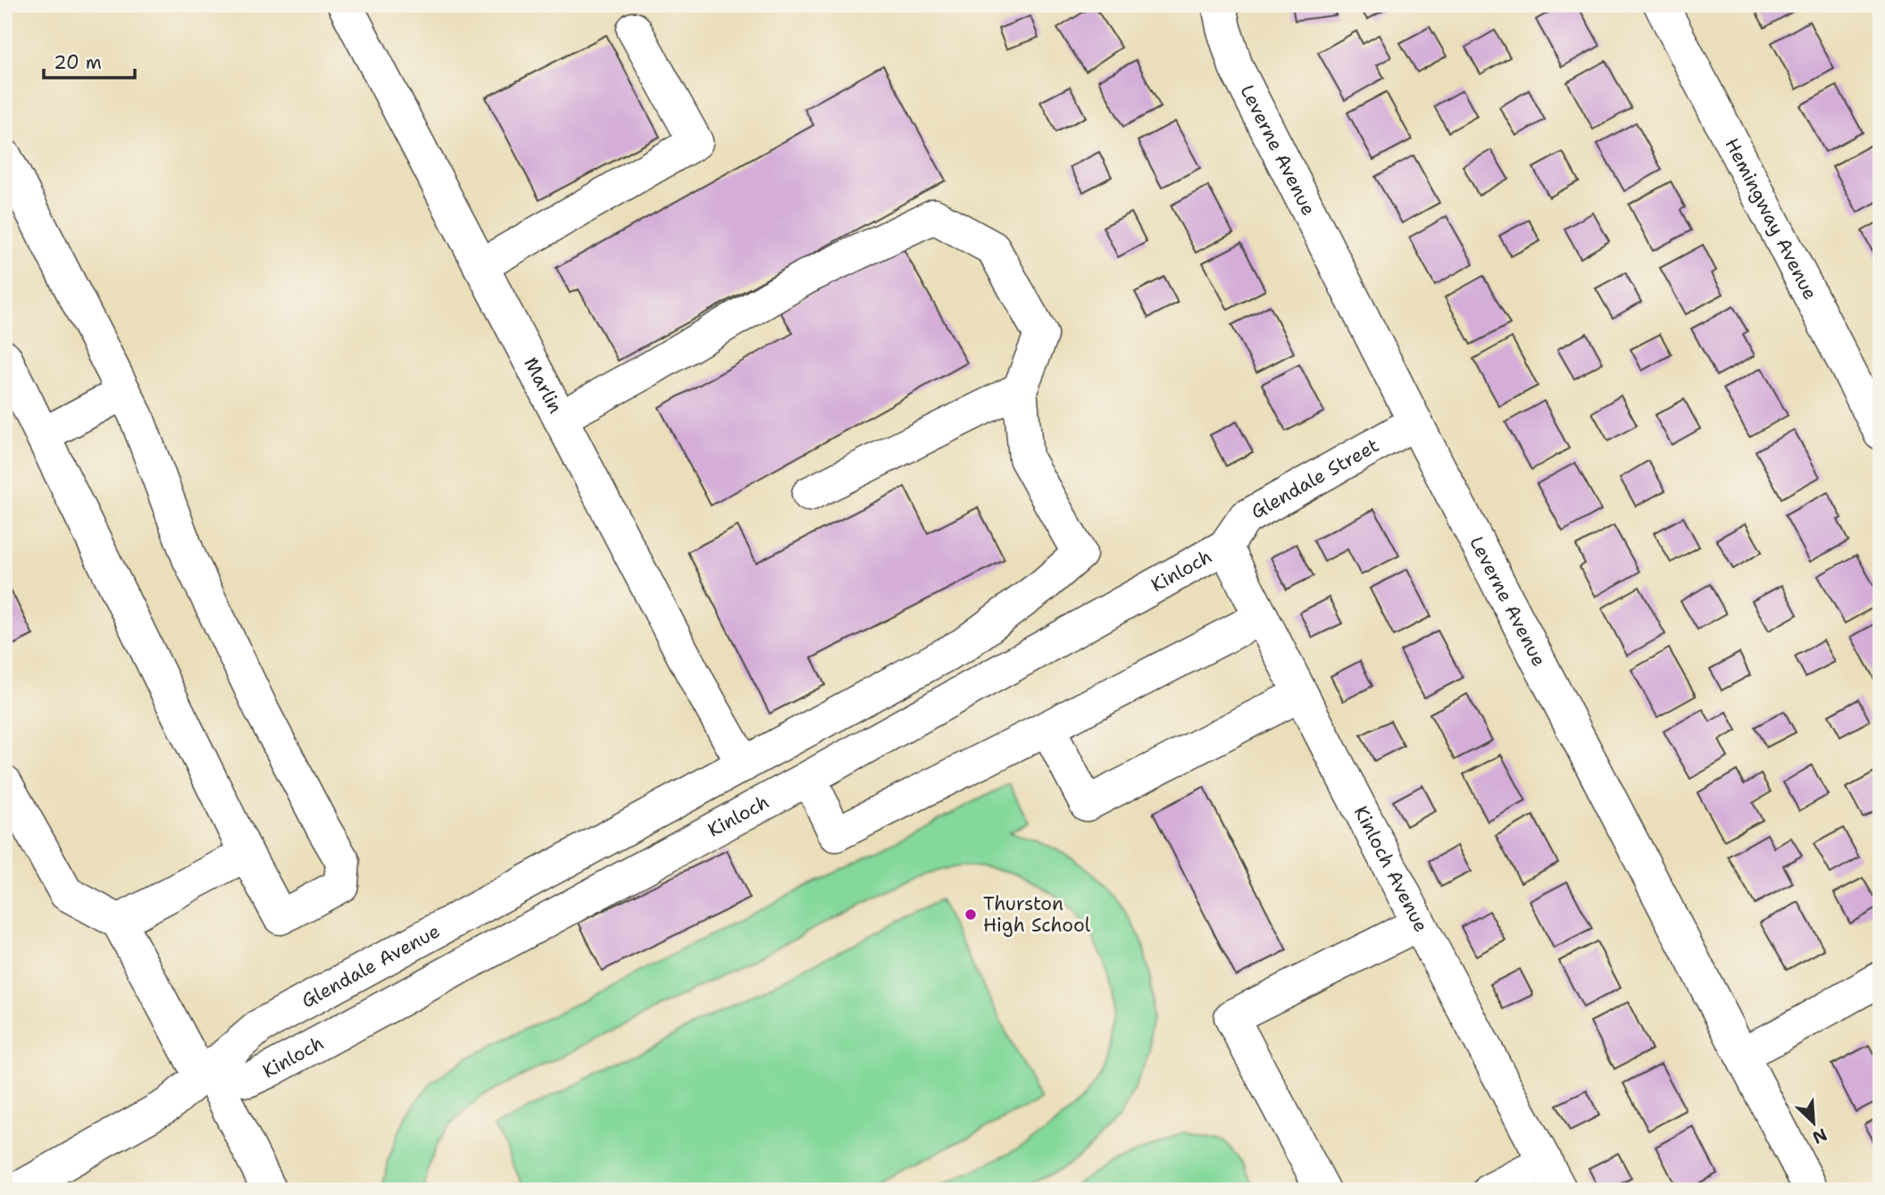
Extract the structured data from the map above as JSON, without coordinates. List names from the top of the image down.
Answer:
{
  "streets": {
    "street": [
      "Leverne Avenue",
      "Hemingway Avenue",
      "Marlin",
      "Glendale Street",
      "Kinloch",
      "Kinloch Avenue",
      "Glendale Avenue"
    ]
  },
  "crossings": [
    ["Leverne Avenue", "Glendale Street"],
    ["Marlin", "Glendale Avenue"],
    ["Glendale Street", "Kinloch"],
    ["Glendale Street", "Kinloch Avenue"],
    ["Kinloch", "Kinloch Avenue"],
    ["Kinloch", "Glendale Avenue"]
  ],
  "places": ["Thurston High School"],
  "scale_bar": "20 m",
  "north": "bottom right"
}
